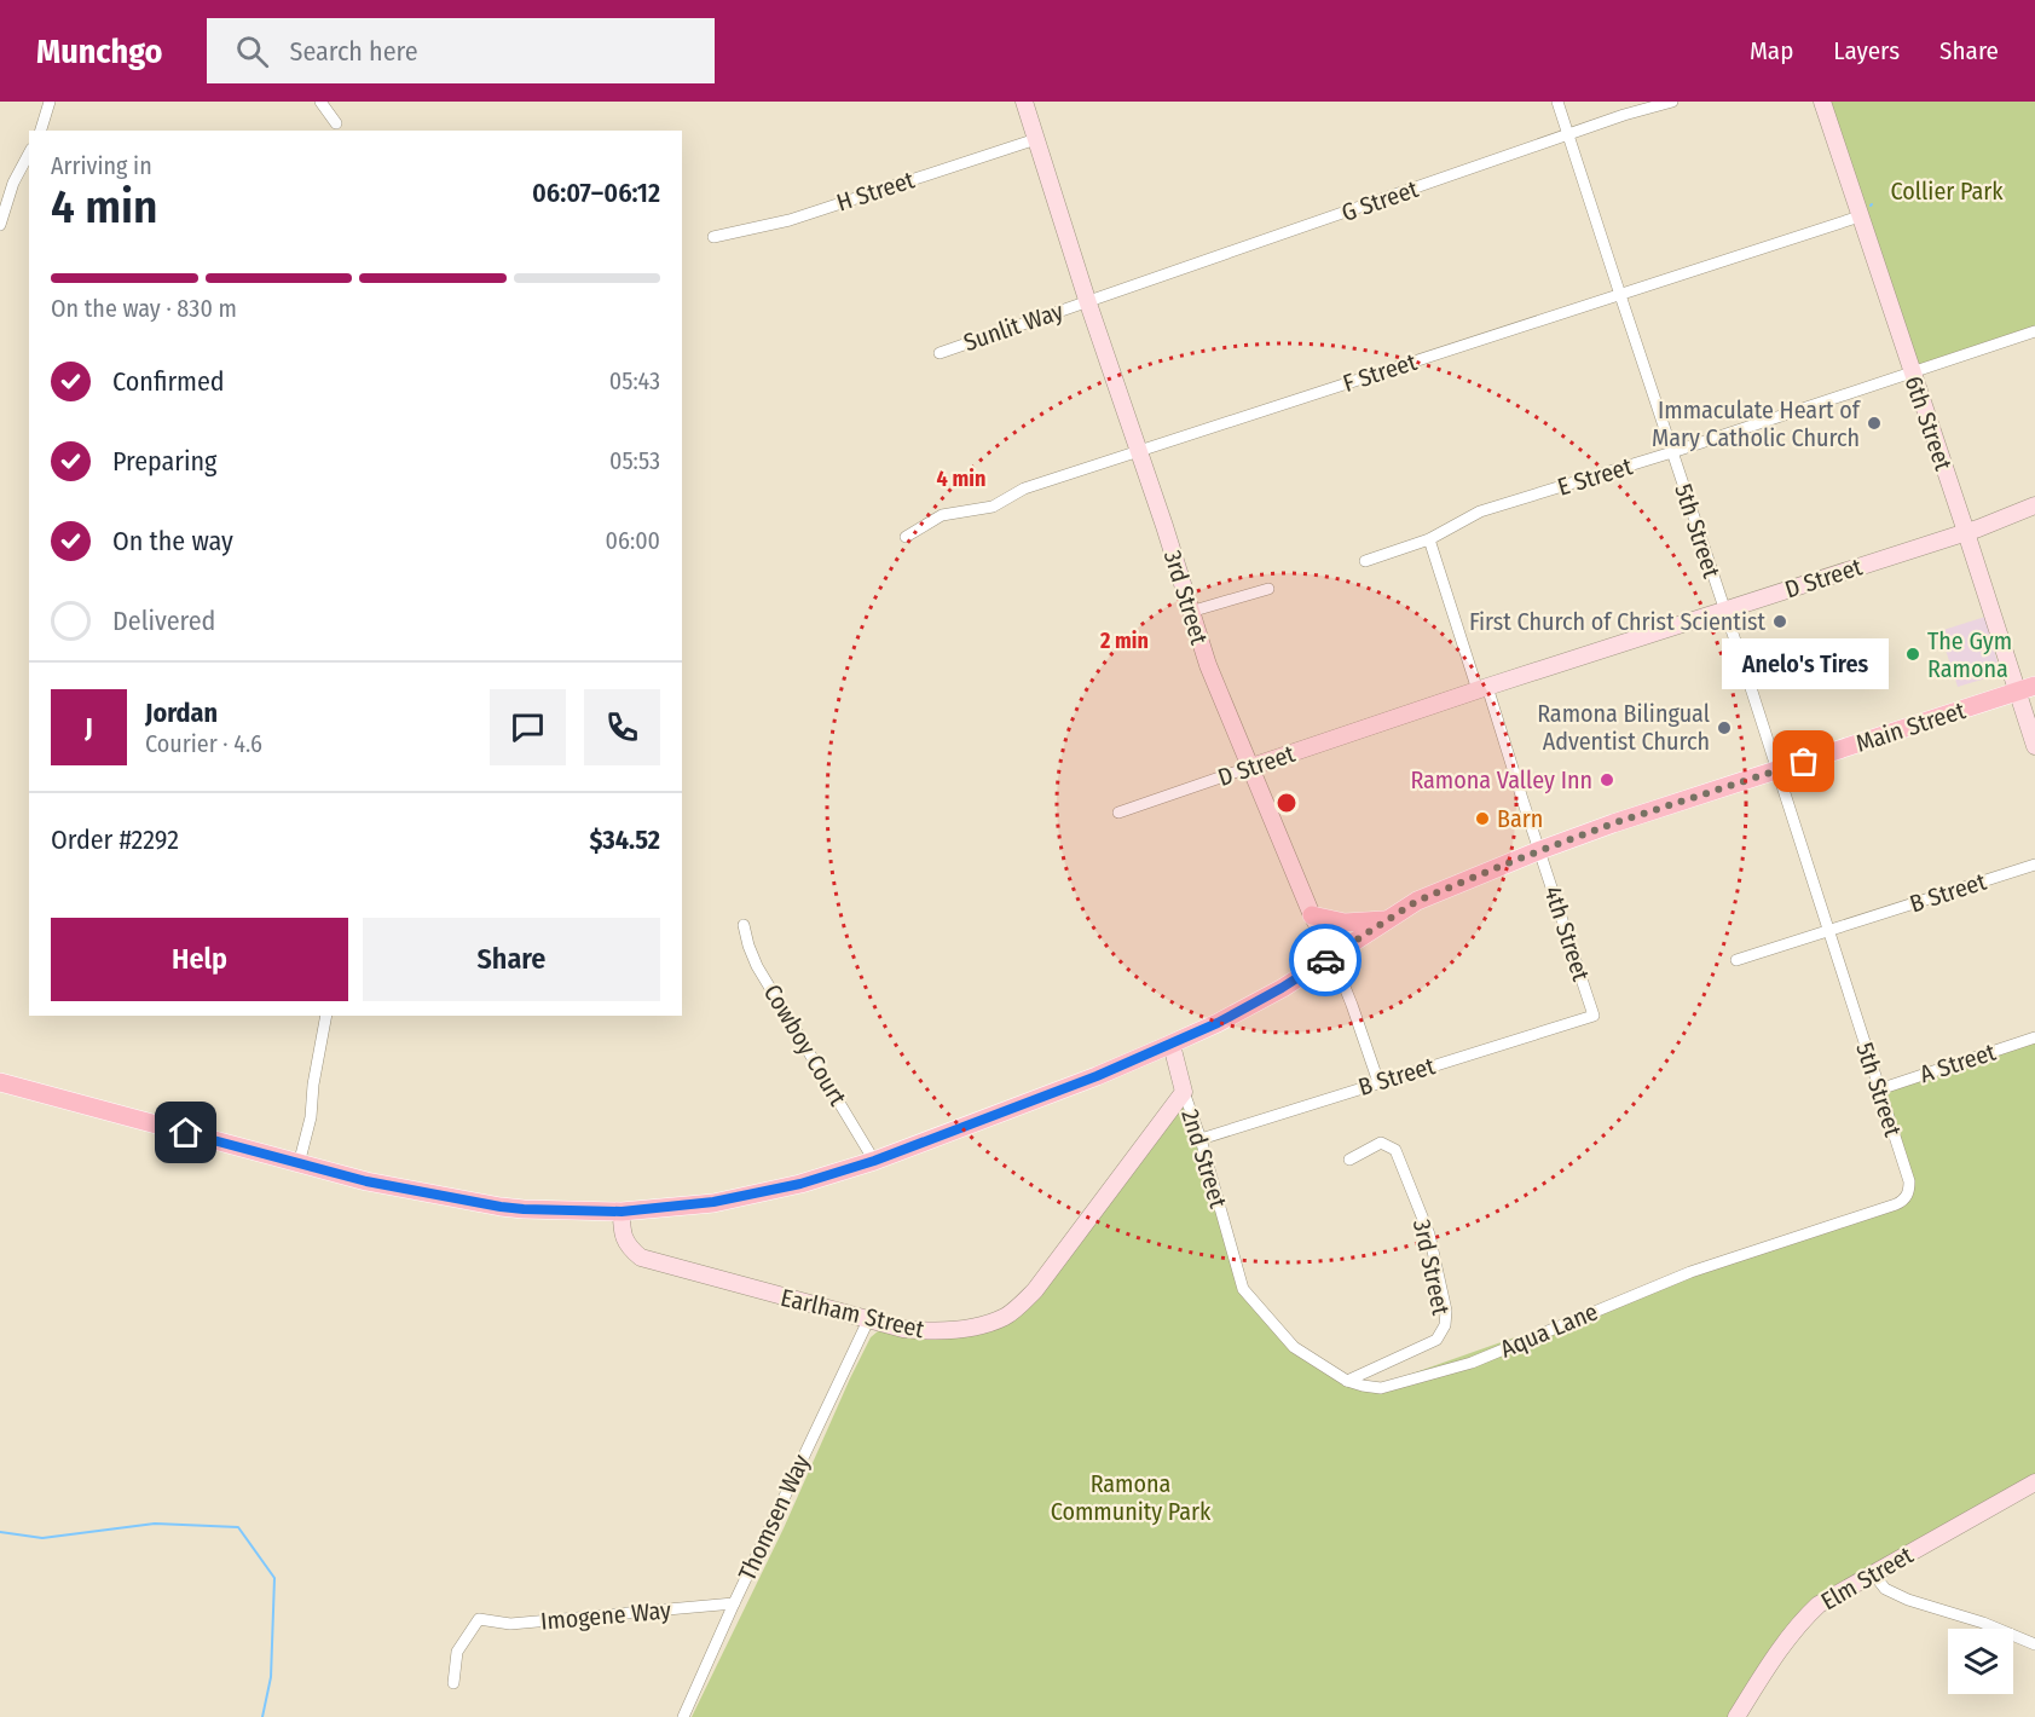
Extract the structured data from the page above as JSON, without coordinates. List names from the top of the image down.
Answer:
{
  "streets": {
    "main road": ["Main Street"],
    "street": [
      "H Street",
      "G Street",
      "Sunlit Way",
      "F Street",
      "6th Street",
      "E Street",
      "5th Street",
      "D Street",
      "3rd Street",
      "B Street",
      "4th Street",
      "Cowboy Court",
      "A Street",
      "2nd Street",
      "Earlham Street",
      "Aqua Lane",
      "Thomsen Way",
      "Elm Street",
      "Imogene Way"
    ]
  },
  "crossings": [
    ["H Street", "3rd Street"],
    ["G Street", "Sunlit Way"],
    ["G Street", "5th Street"],
    ["G Street", "3rd Street"],
    ["Sunlit Way", "3rd Street"],
    ["F Street", "6th Street"],
    ["F Street", "5th Street"],
    ["F Street", "3rd Street"],
    ["6th Street", "E Street"],
    ["6th Street", "D Street"],
    ["6th Street", "Main Street"],
    ["E Street", "5th Street"],
    ["E Street", "4th Street"],
    ["5th Street", "D Street"],
    ["5th Street", "Main Street"],
    ["5th Street", "B Street"],
    ["5th Street", "A Street"],
    ["5th Street", "Aqua Lane"],
    ["D Street", "3rd Street"],
    ["D Street", "4th Street"],
    ["3rd Street", "Main Street"],
    ["3rd Street", "B Street"],
    ["3rd Street", "Aqua Lane"],
    ["Main Street", "4th Street"],
    ["Main Street", "Cowboy Court"],
    ["Main Street", "2nd Street"],
    ["Main Street", "Earlham Street"],
    ["B Street", "4th Street"],
    ["B Street", "2nd Street"],
    ["2nd Street", "Earlham Street"],
    ["2nd Street", "Aqua Lane"],
    ["Earlham Street", "Thomsen Way"],
    ["Thomsen Way", "Imogene Way"]
  ],
  "parks": ["Collier Park", "Ramona Community Park"],
  "places": [
    "Immaculate Heart of Mary Catholic Church",
    "First Church of Christ Scientist",
    "The Gym Ramona",
    "Ramona Bilingual Adventist Church",
    "Anelo's Tires",
    "Ramona Valley Inn",
    "Barn"
  ],
  "page": {
    "header": "Munchgo",
    "search": "Search here",
    "nav": ["Map", "Layers", "Share"],
    "heading": ["4 min", "Arriving in", "06:07–06:12"],
    "panel": [
      "Jordan",
      "Courier · 4.6",
      "Order #2292",
      "$34.52"
    ],
    "bar": "On the way · 830 m",
    "list": [
      ["Confirmed", "05:43"],
      ["Preparing", "05:53"],
      ["On the way", "06:00"],
      "Delivered"
    ],
    "bubble": "Anelo's Tires",
    "round": "J",
    "buttons": ["Help", "Share"]
  },
  "rings": ["4 min", "2 min"]
}
